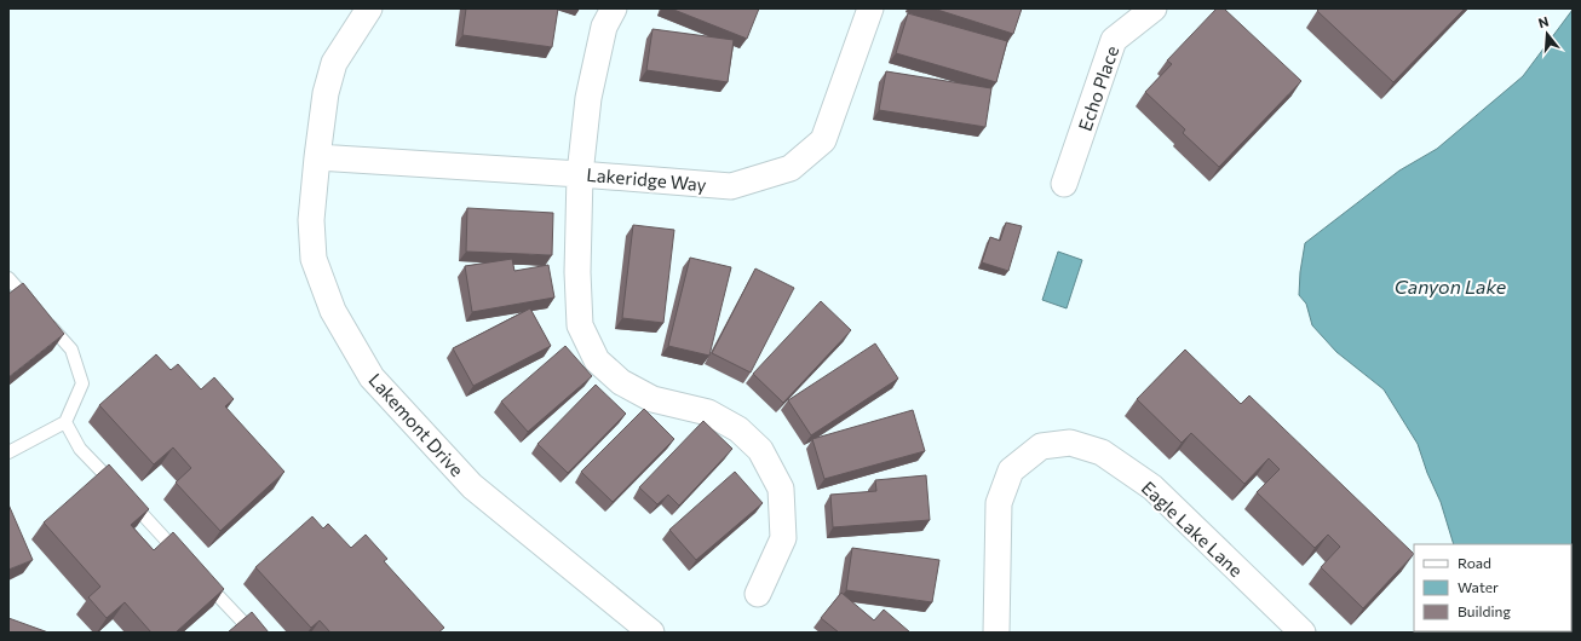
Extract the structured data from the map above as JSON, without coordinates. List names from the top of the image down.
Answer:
{
  "streets": {
    "street": [
      "Echo Place",
      "Lakeridge Way",
      "Lakemont Drive",
      "Eagle Lake Lane"
    ]
  },
  "crossings": [
    ["Lakeridge Way", "Lakemont Drive"]
  ],
  "water": ["Canyon Lake"],
  "legend": ["Road", "Water", "Building"],
  "north": "top"
}
